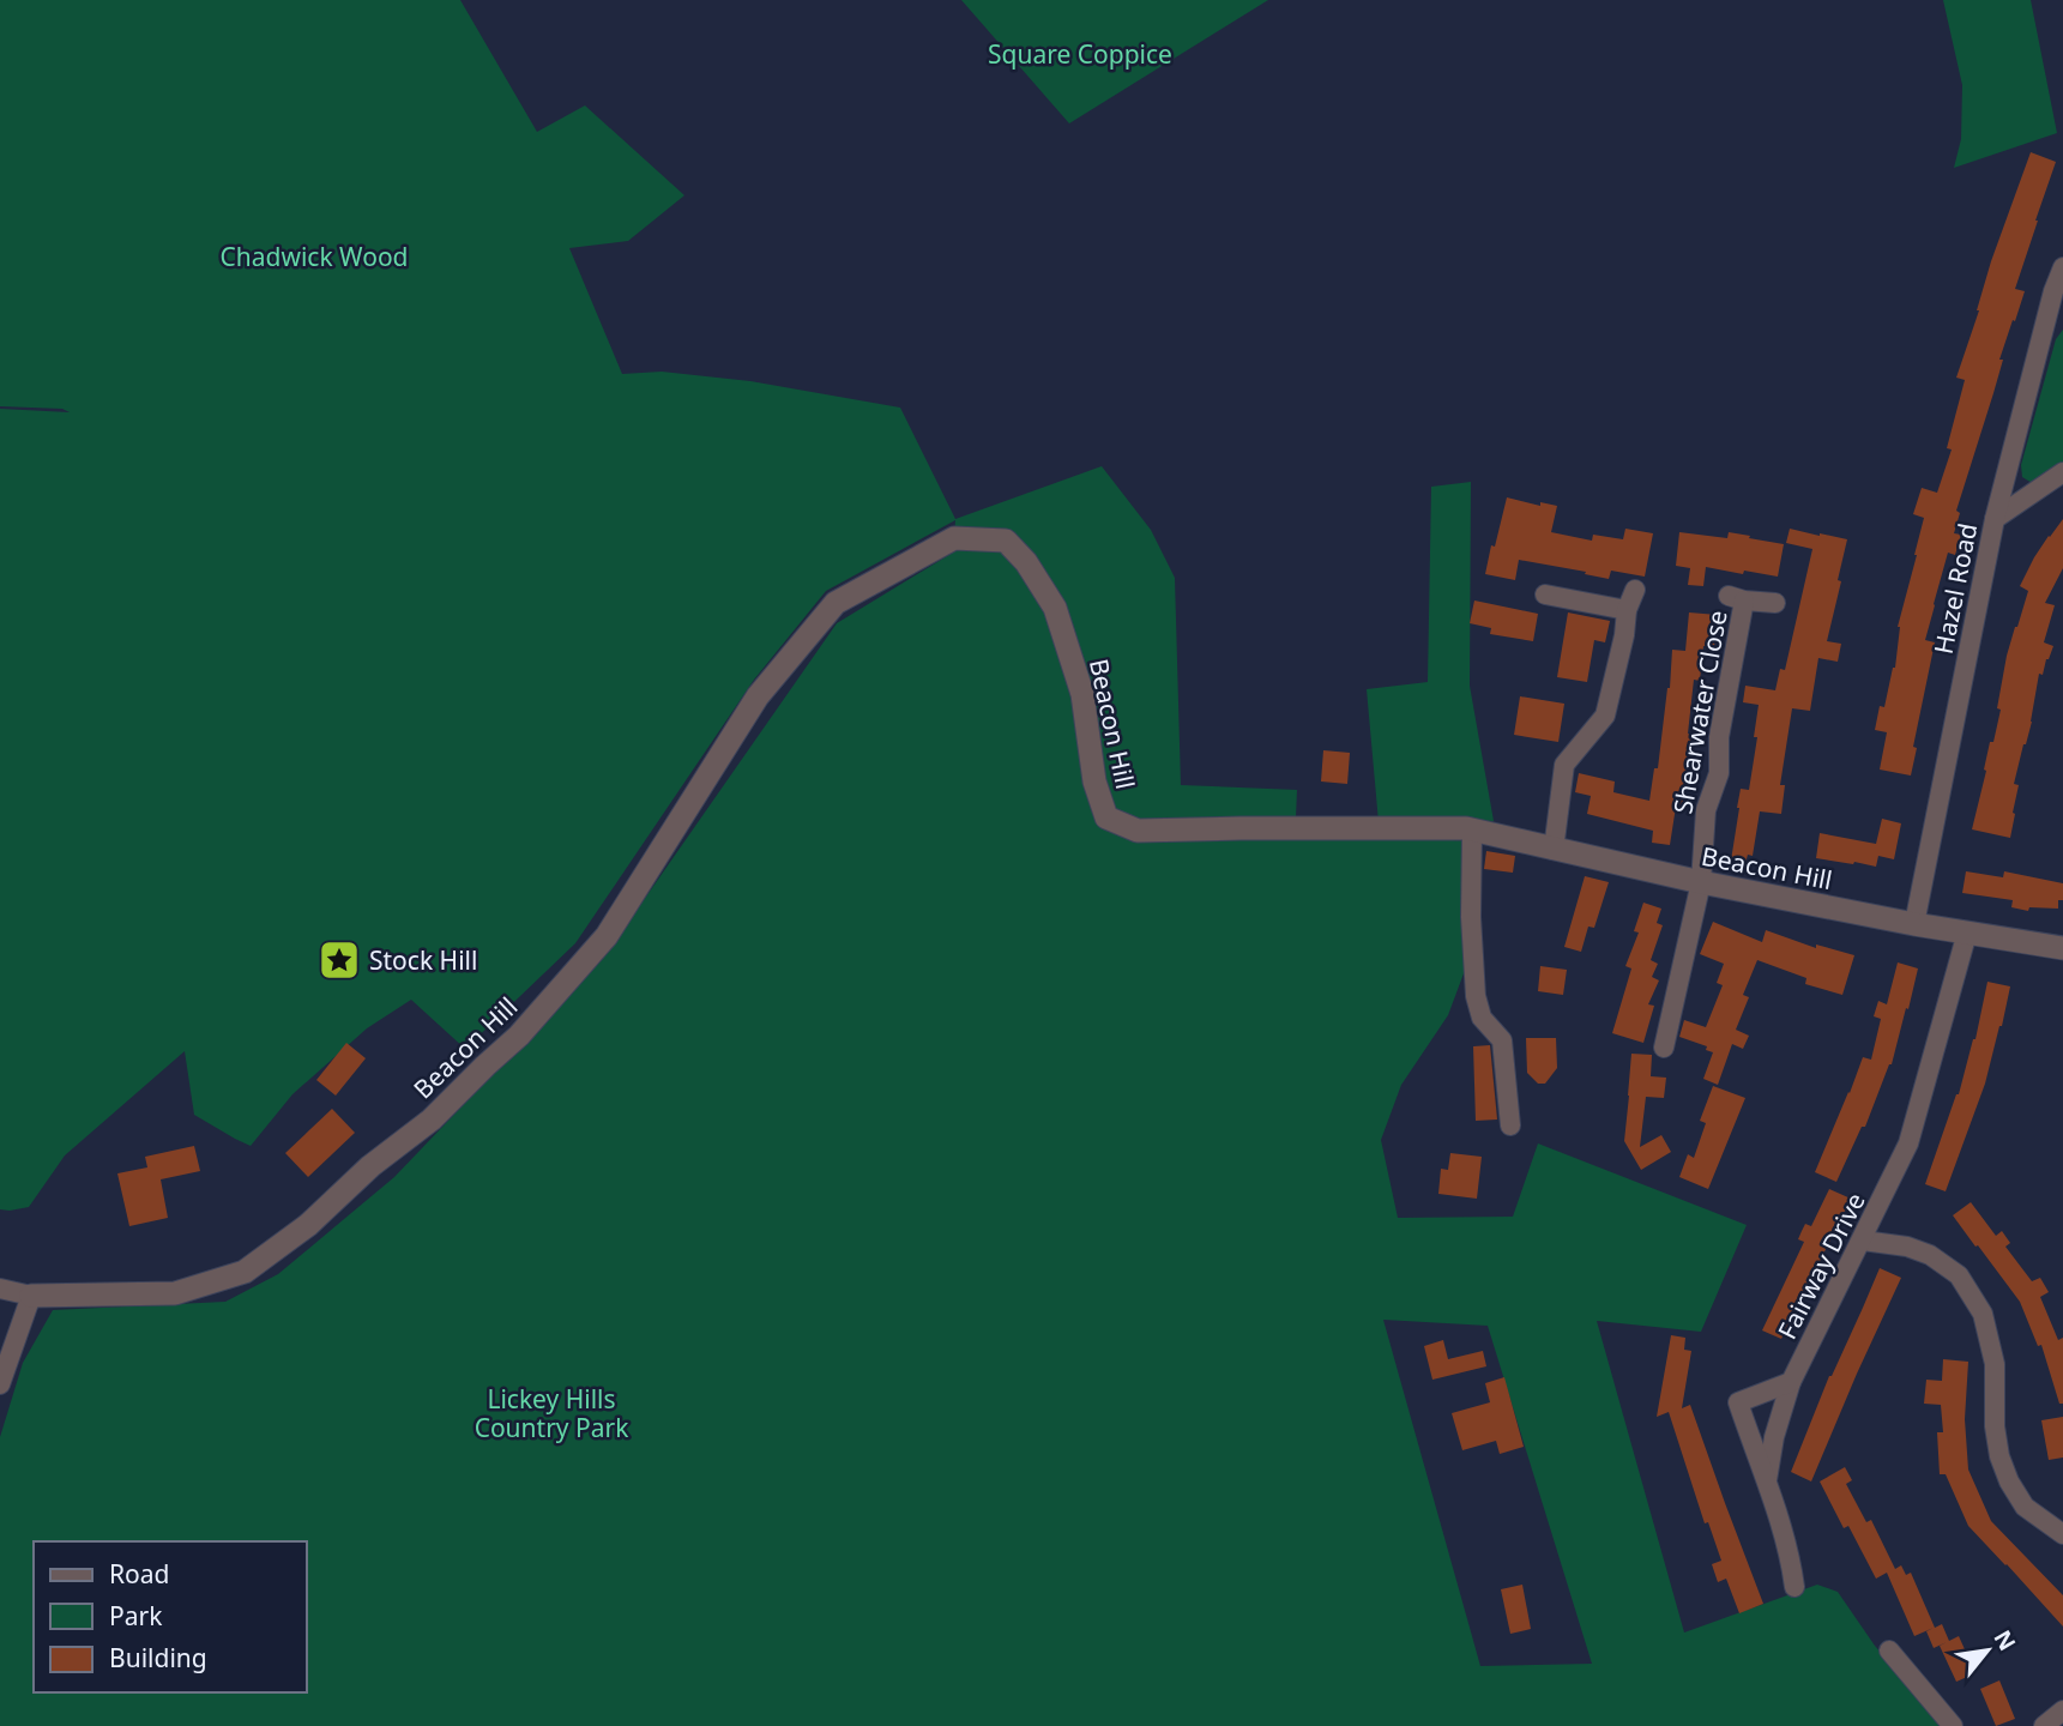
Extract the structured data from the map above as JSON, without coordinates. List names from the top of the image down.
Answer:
{
  "streets": {
    "street": [
      "Hazel Road",
      "Shearwater Close",
      "Beacon Hill",
      "Fairway Drive"
    ]
  },
  "crossings": [
    ["Hazel Road", "Beacon Hill"],
    ["Shearwater Close", "Beacon Hill"],
    ["Beacon Hill", "Fairway Drive"]
  ],
  "parks": ["Square Coppice", "Chadwick Wood", "Lickey Hills Country Park"],
  "places": {
    "place": ["Stock Hill"]
  },
  "legend": ["Road", "Park", "Building"],
  "north": "top right"
}
